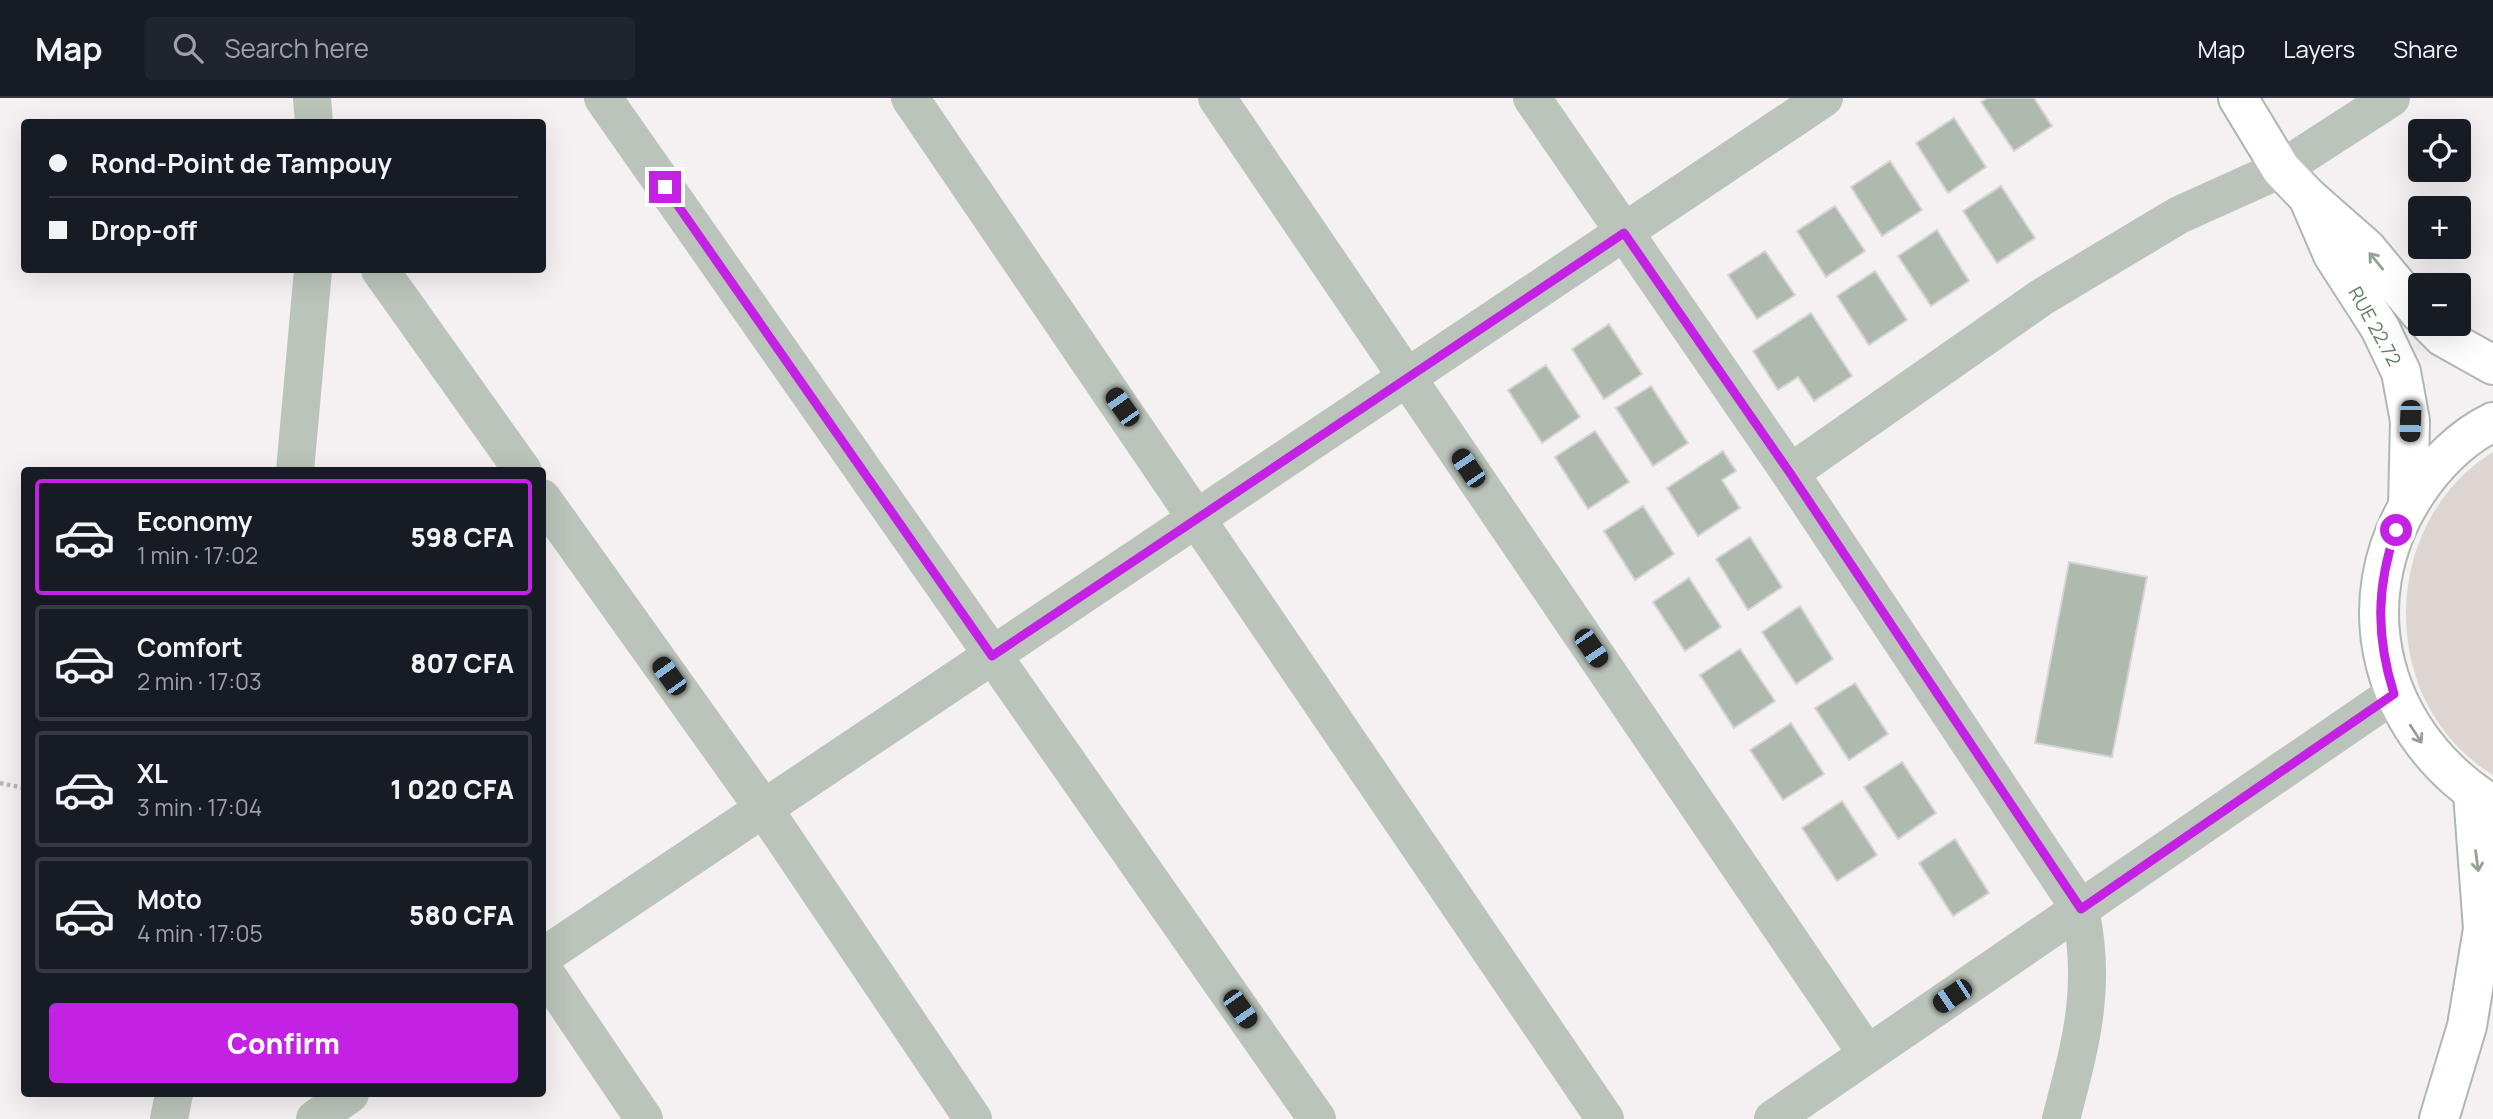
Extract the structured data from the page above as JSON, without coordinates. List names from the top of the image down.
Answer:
{
  "streets": {
    "street": ["RUE 22.72"]
  },
  "page": {
    "header": "Map",
    "search": "Search here",
    "nav": ["Map", "Layers", "Share"],
    "map_buttons": ["+", "−"],
    "banner": ["Rond-Point de Tampouy", "Drop-off"],
    "list": [
      {
        "name": "Economy",
        "note": "1 min · 17:02",
        "value": "598 CFA"
      },
      {
        "name": "Comfort",
        "note": "2 min · 17:03",
        "value": "807 CFA"
      },
      {
        "name": "XL",
        "note": "3 min · 17:04",
        "value": "1 020 CFA"
      },
      {
        "name": "Moto",
        "note": "4 min · 17:05",
        "value": "580 CFA"
      }
    ],
    "buttons": "Confirm"
  }
}
